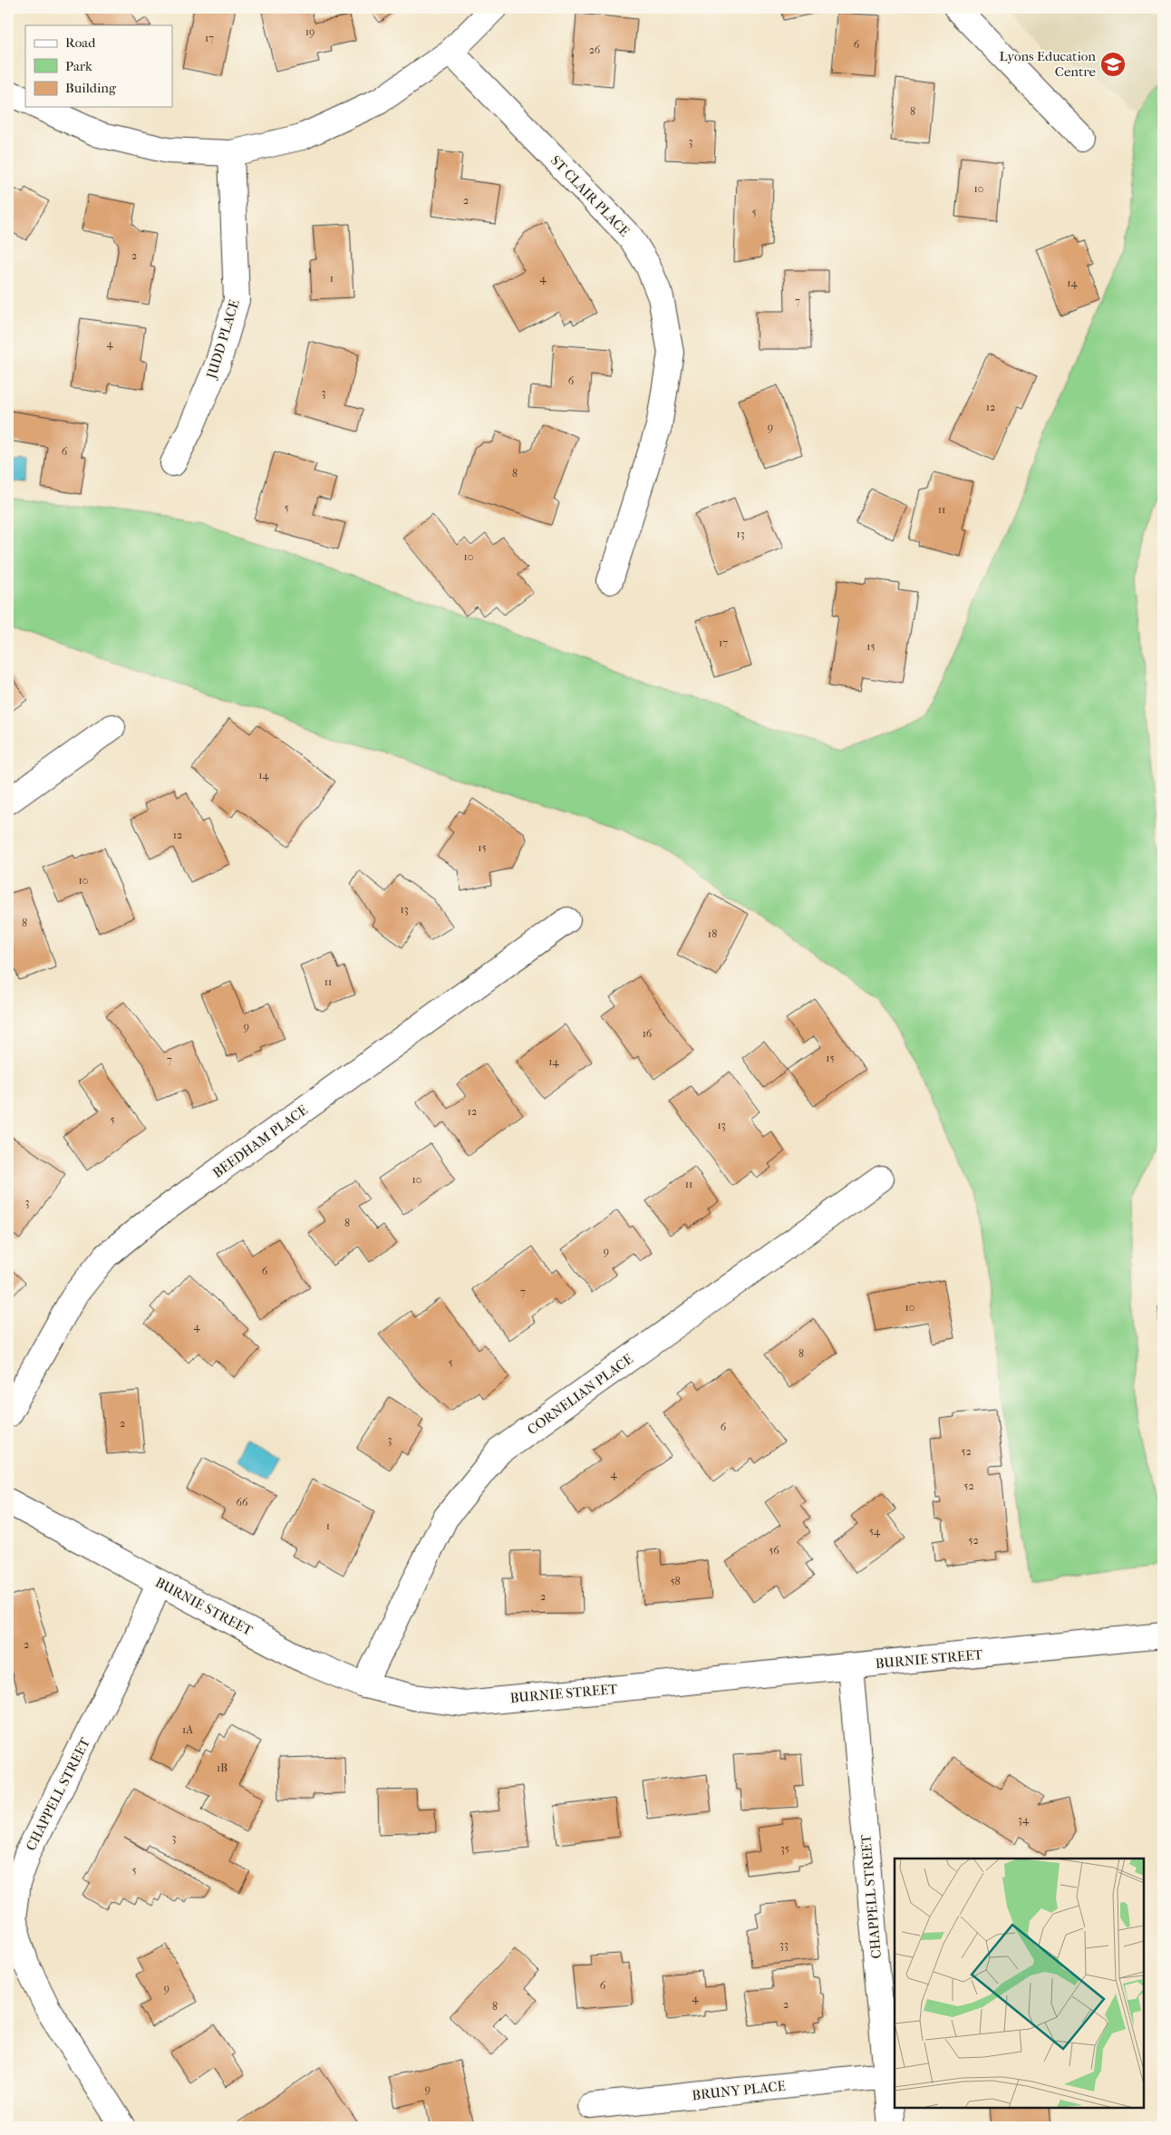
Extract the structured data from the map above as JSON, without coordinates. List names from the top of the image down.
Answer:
{
  "streets": {
    "street": [
      "ST CLAIR PLACE",
      "JUDD PLACE",
      "BEEDHAM PLACE",
      "CORNELIAN PLACE",
      "BURNIE STREET",
      "CHAPPELL STREET",
      "BRUNY PLACE"
    ]
  },
  "crossings": [
    ["CORNELIAN PLACE", "BURNIE STREET"],
    ["BURNIE STREET", "CHAPPELL STREET"],
    ["CHAPPELL STREET", "BRUNY PLACE"]
  ],
  "places": {
    "school or university": ["Lyons Education Centre"]
  },
  "house_numbers": [
    "19",
    "17",
    "6",
    "26",
    "8",
    "3",
    "10",
    "2",
    "5",
    "2",
    "1",
    "4",
    "14",
    "7",
    "4",
    "6",
    "3",
    "12",
    "9",
    "6",
    "8",
    "5",
    "11",
    "13",
    "10",
    "17",
    "15",
    "14",
    "12",
    "15",
    "10",
    "13",
    "8",
    "18",
    "11",
    "9",
    "16",
    "15",
    "7",
    "14",
    "12",
    "5",
    "13",
    "10",
    "11",
    "3",
    "8",
    "9",
    "6",
    "7",
    "10",
    "4",
    "8",
    "5",
    "2",
    "6",
    "3",
    "52",
    "4",
    "52",
    "66",
    "1",
    "54",
    "52",
    "56",
    "58",
    "2",
    "2",
    "1A",
    "1B",
    "34",
    "3",
    "35",
    "5",
    "33",
    "6",
    "9",
    "4",
    "2",
    "8",
    "9"
  ],
  "legend": ["Road", "Park", "Building"]
}
